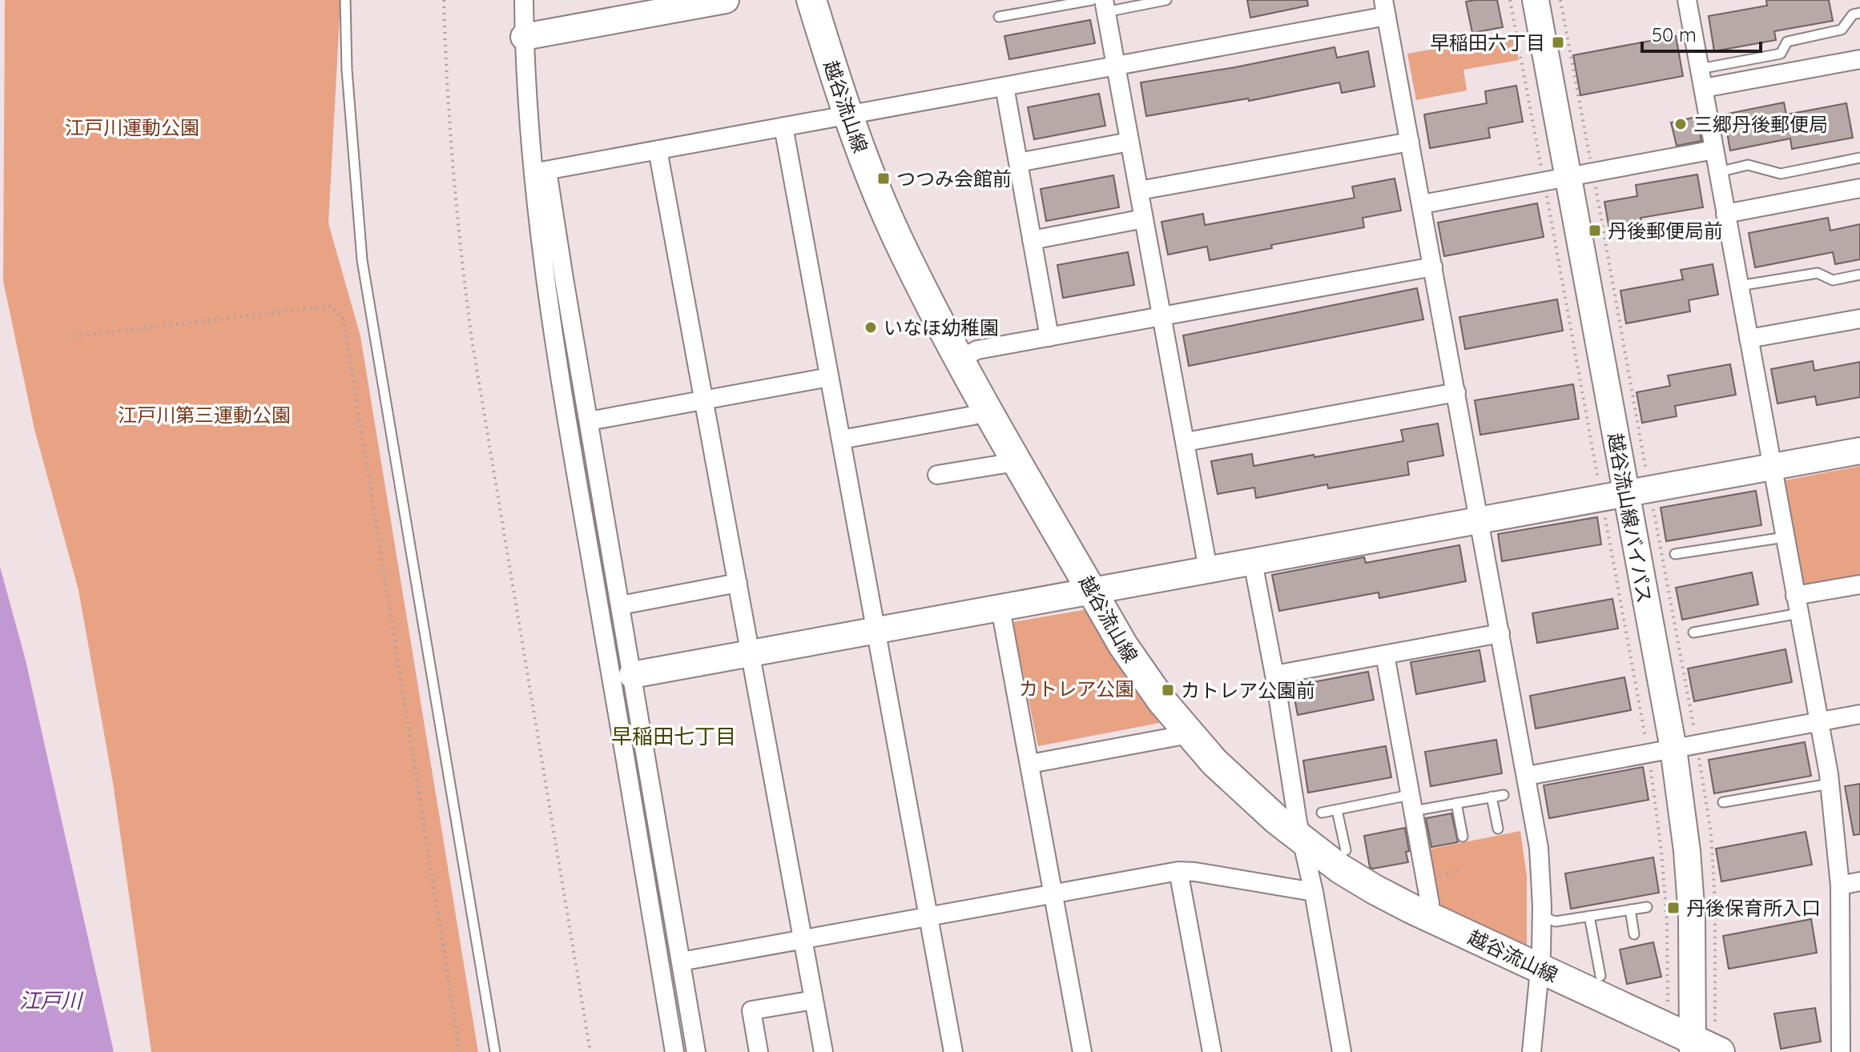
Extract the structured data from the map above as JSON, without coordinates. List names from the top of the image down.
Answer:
{
  "streets": {
    "main road": ["越谷流山線"],
    "street": ["越谷流山線バイパス"]
  },
  "crossings": [
    ["越谷流山線", "越谷流山線バイパス"]
  ],
  "districts": ["早稲田七丁目"],
  "water": ["江戸川"],
  "parks": ["江戸川運動公園", "江戸川第三運動公園", "カトレア公園"],
  "places": {
    "transit": [
      "早稲田六丁目",
      "つつみ会館前",
      "丹後郵便局前",
      "カトレア公園前",
      "丹後保育所入口"
    ],
    "other": ["三郷丹後郵便局", "いなほ幼稚園"]
  },
  "scale_bar": "50 m"
}
